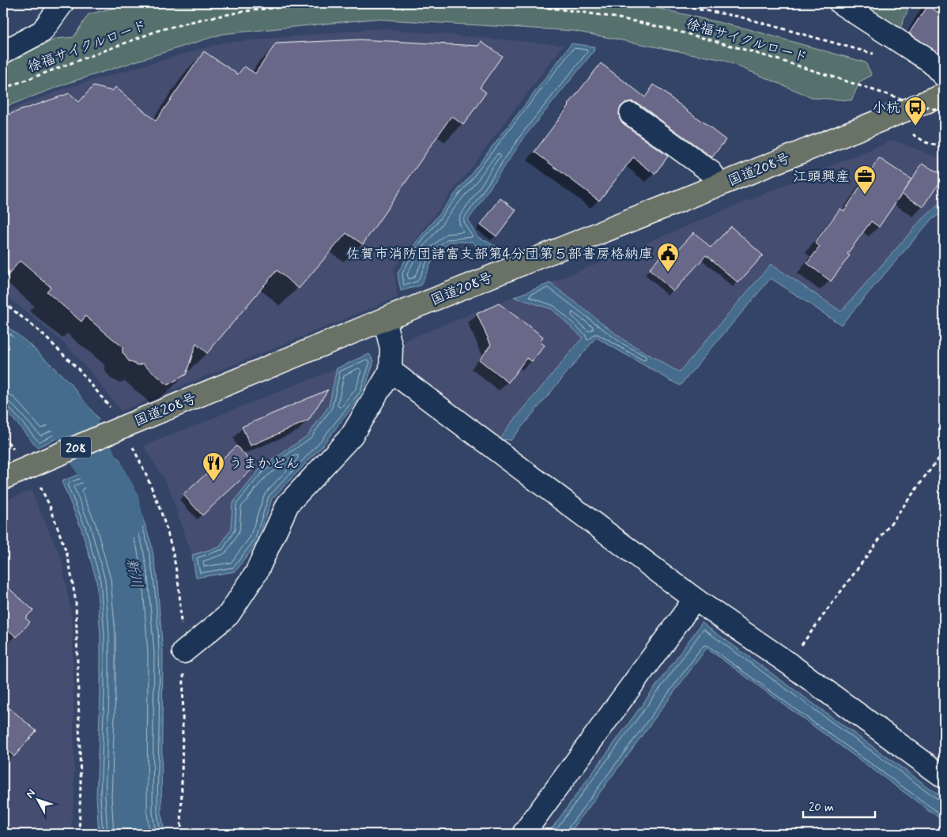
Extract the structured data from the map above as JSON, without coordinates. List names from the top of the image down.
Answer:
{
  "streets": {
    "highway": ["国道208号", "208"],
    "path": ["徐福サイクルロード"]
  },
  "water": ["新川"],
  "places": {
    "bus stop": ["小杭"],
    "office": ["江頭興産"],
    "public building": ["佐賀市消防団諸富支部第4分団第５部書房格納庫"],
    "restaurant": ["うまかどん"]
  },
  "scale_bar": "20 m",
  "north": "top left"
}
